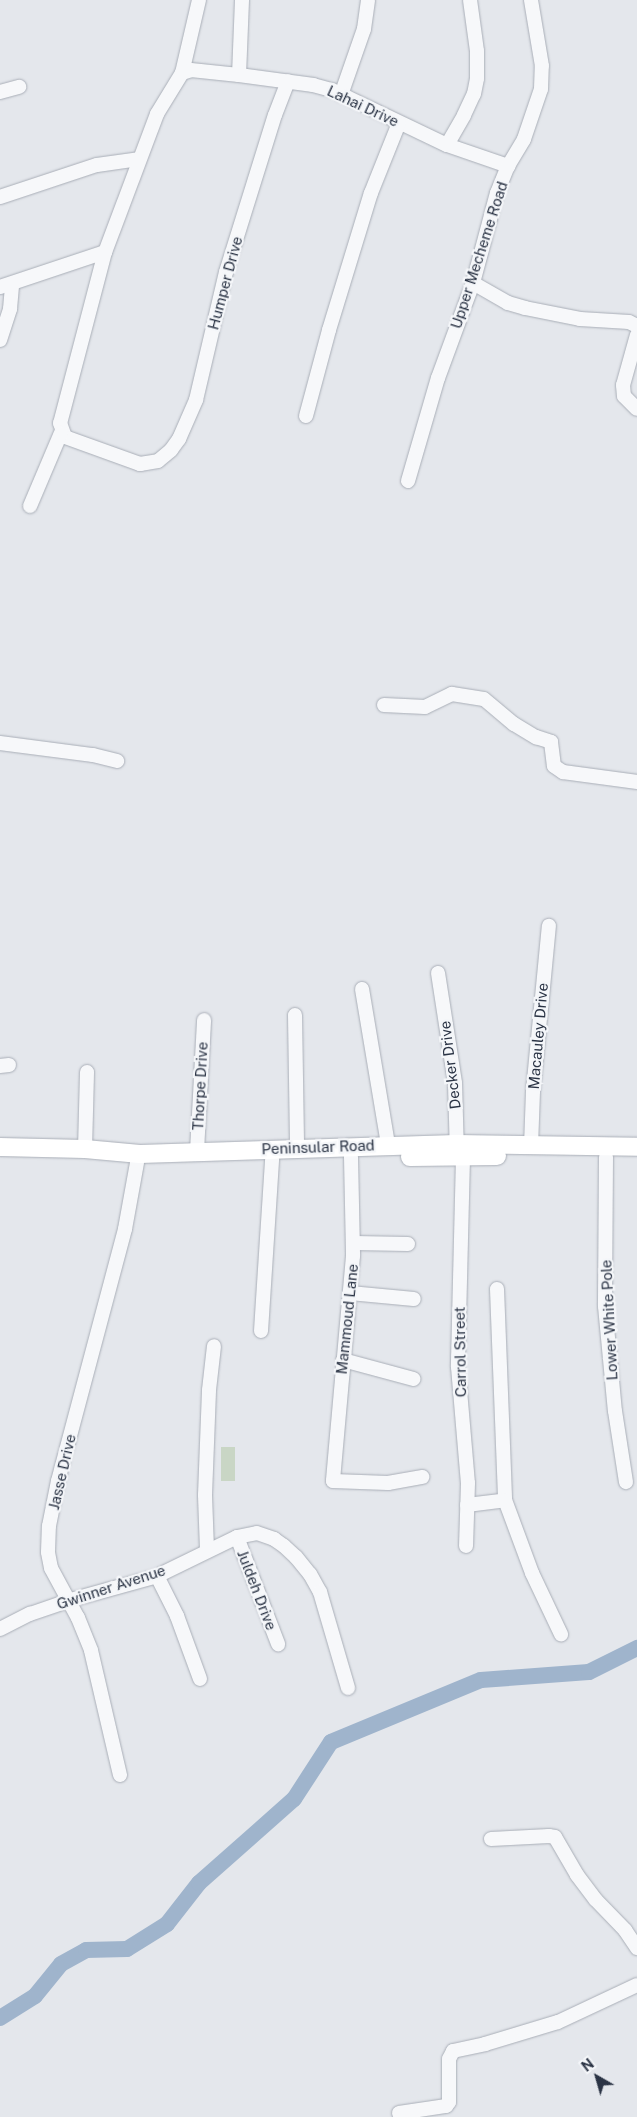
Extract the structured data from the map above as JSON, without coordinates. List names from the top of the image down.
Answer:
{
  "streets": {
    "main road": ["Peninsular Road"],
    "street": [
      "Lahai Drive",
      "Upper Mecheme Road",
      "Humper Drive",
      "Macauley Drive",
      "Decker Drive",
      "Thorpe Drive",
      "Mammoud Lane",
      "Lower White Pole",
      "Carrol Street",
      "Jasse Drive",
      "Gwinner Avenue",
      "Juldeh Drive"
    ]
  },
  "crossings": [
    ["Lahai Drive", "Upper Mecheme Road"],
    ["Lahai Drive", "Humper Drive"],
    ["Macauley Drive", "Peninsular Road"],
    ["Decker Drive", "Peninsular Road"],
    ["Decker Drive", "Carrol Street"],
    ["Thorpe Drive", "Peninsular Road"],
    ["Peninsular Road", "Mammoud Lane"],
    ["Peninsular Road", "Lower White Pole"],
    ["Peninsular Road", "Carrol Street"],
    ["Peninsular Road", "Jasse Drive"],
    ["Jasse Drive", "Gwinner Avenue"],
    ["Gwinner Avenue", "Juldeh Drive"]
  ],
  "north": "top left"
}
